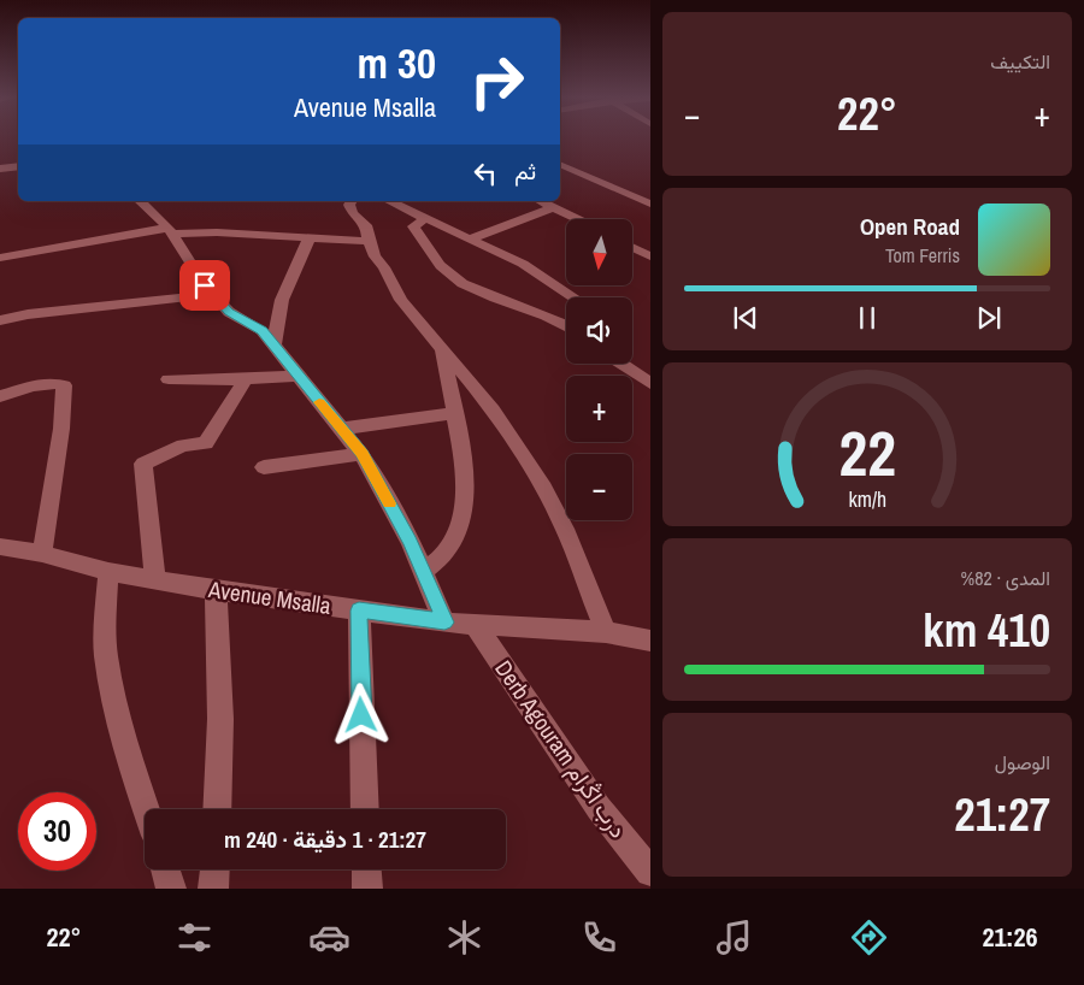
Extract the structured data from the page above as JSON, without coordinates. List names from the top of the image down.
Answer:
{
  "streets": {
    "street": ["Avenue Msalla", "Derb Agouram درب اڭرام"]
  },
  "crossings": [
    ["Avenue Msalla", "Derb Agouram درب اڭرام"]
  ],
  "north": "bottom",
  "page": {
    "tile": [
      "التكييف",
      ["المدى · 82%", "410 km"],
      ["الوصول", "21:27"]
    ],
    "turn": ["30 m", "Avenue Msalla"],
    "heat": ["−", "22°", "+"],
    "then": "ثم",
    "song": ["Open Road", "Tom Ferris"],
    "map_buttons": ["+", "−"],
    "limit": "30",
    "trip": "21:27 · 1 دقيقة · 240 m",
    "tabs": ["21:26", "22°"],
    "gauge": ["22", "km/h"]
  }
}
